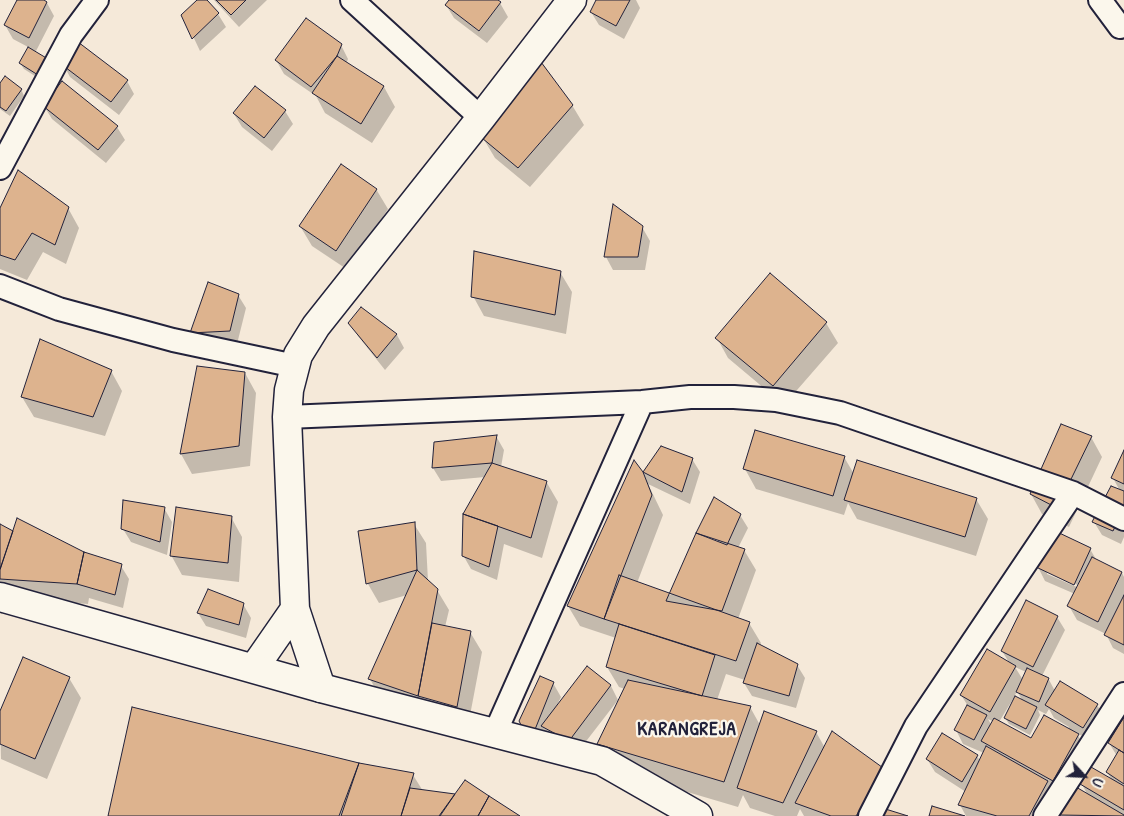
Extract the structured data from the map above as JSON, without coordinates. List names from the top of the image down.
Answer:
{
  "districts": ["KARANGREJA"],
  "north": "bottom right"
}
